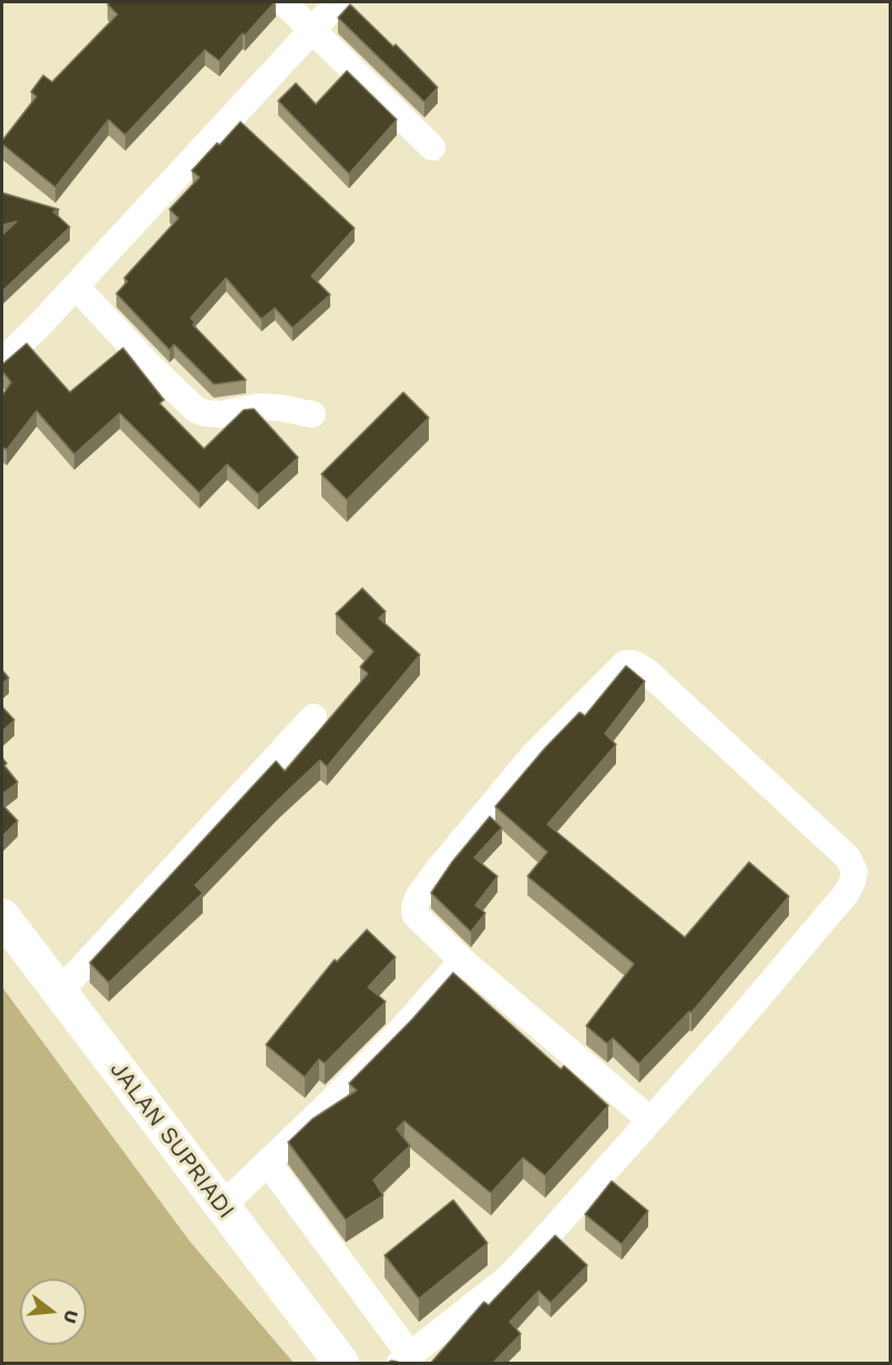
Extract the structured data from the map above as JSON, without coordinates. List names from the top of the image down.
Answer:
{
  "streets": {
    "main road": ["JALAN SUPRIADI"]
  },
  "north": "right"
}
